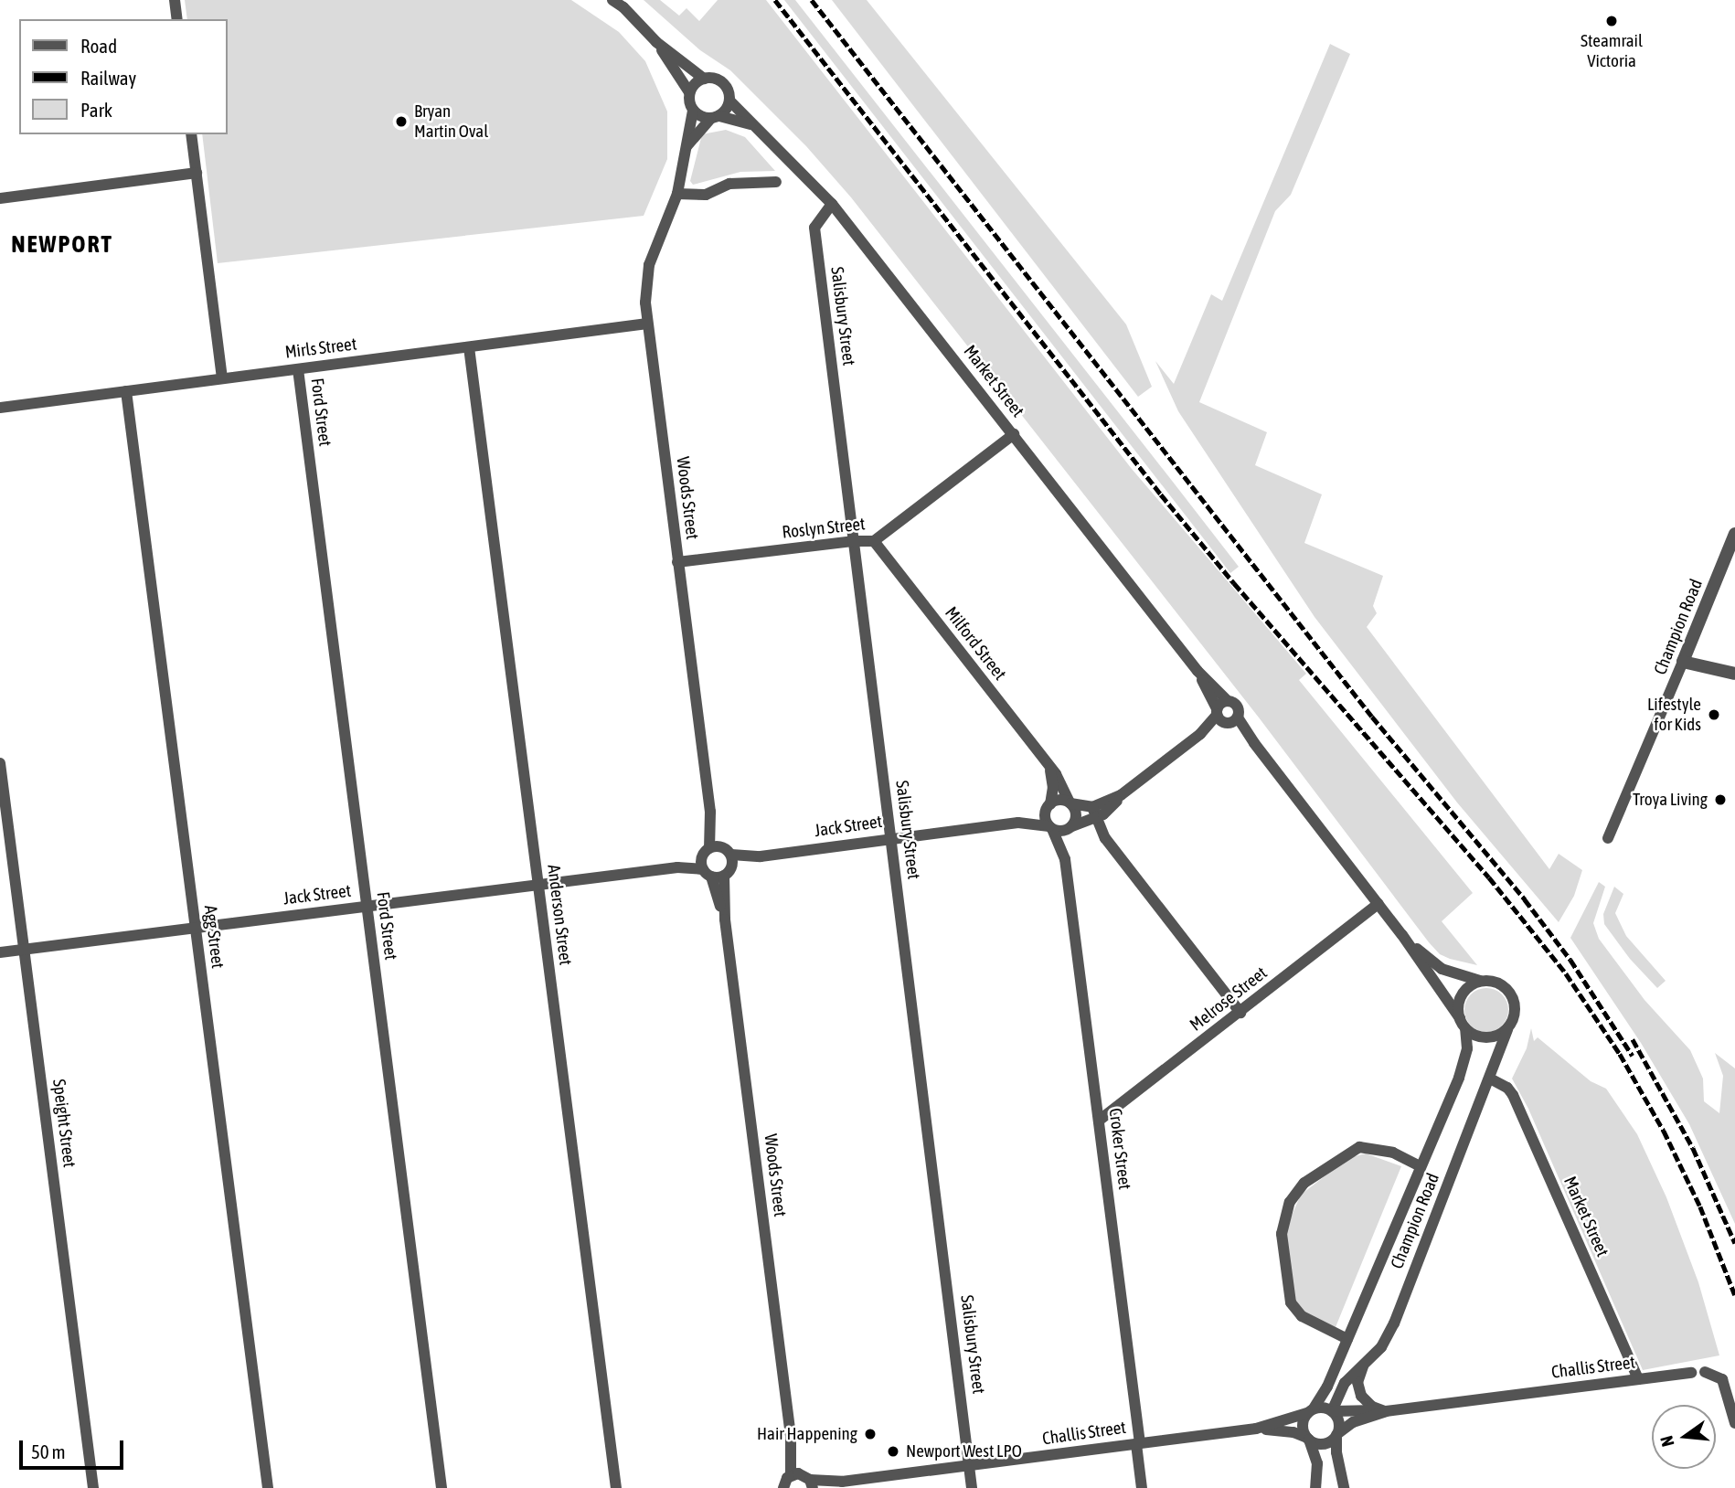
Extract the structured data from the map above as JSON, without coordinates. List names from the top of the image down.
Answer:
{
  "streets": {
    "street": [
      "Salisbury Street",
      "Mirls Street",
      "Market Street",
      "Ford Street",
      "Woods Street",
      "Roslyn Street",
      "Champion Road",
      "Milford Street",
      "Jack Street",
      "Anderson Street",
      "Agg Street",
      "Melrose Street",
      "Speight Street",
      "Croker Street",
      "Challis Street"
    ]
  },
  "crossings": [
    ["Salisbury Street", "Market Street"],
    ["Salisbury Street", "Roslyn Street"],
    ["Salisbury Street", "Jack Street"],
    ["Salisbury Street", "Challis Street"],
    ["Mirls Street", "Ford Street"],
    ["Mirls Street", "Woods Street"],
    ["Mirls Street", "Anderson Street"],
    ["Mirls Street", "Agg Street"],
    ["Market Street", "Woods Street"],
    ["Market Street", "Roslyn Street"],
    ["Market Street", "Champion Road"],
    ["Market Street", "Melrose Street"],
    ["Market Street", "Challis Street"],
    ["Ford Street", "Jack Street"],
    ["Woods Street", "Roslyn Street"],
    ["Woods Street", "Jack Street"],
    ["Woods Street", "Challis Street"],
    ["Roslyn Street", "Milford Street"],
    ["Champion Road", "Challis Street"],
    ["Milford Street", "Jack Street"],
    ["Milford Street", "Croker Street"],
    ["Jack Street", "Anderson Street"],
    ["Jack Street", "Agg Street"],
    ["Jack Street", "Speight Street"],
    ["Jack Street", "Croker Street"],
    ["Melrose Street", "Croker Street"],
    ["Croker Street", "Challis Street"]
  ],
  "districts": ["NEWPORT"],
  "places": [
    "Steamrail Victoria",
    "Bryan Martin Oval",
    "Lifestyle for Kids",
    "Troya Living",
    "Hair Happening",
    "Newport West LPO"
  ],
  "legend": ["Road", "Railway", "Park"],
  "scale_bar": "50 m",
  "north": "left"
}
